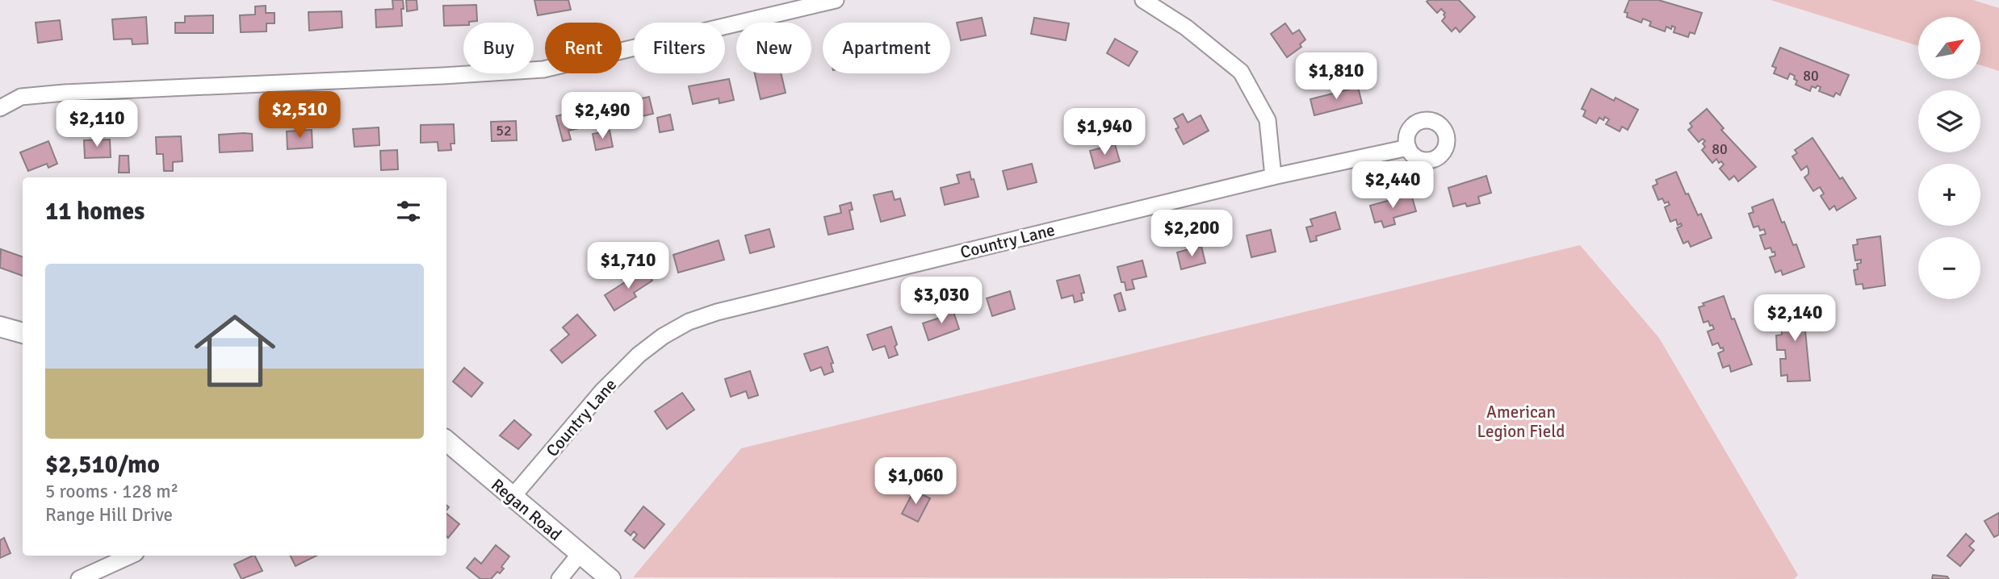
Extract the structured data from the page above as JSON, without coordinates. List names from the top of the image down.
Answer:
{
  "streets": {
    "street": ["Country Lane", "Regan Road"]
  },
  "crossings": [
    ["Country Lane", "Regan Road"]
  ],
  "parks": ["American Legion Field"],
  "house_numbers": ["80", "52", "80"],
  "north": "top right",
  "page": {
    "map_buttons": ["+", "−"],
    "chip": [
      "Buy",
      "Rent",
      "Filters",
      "New",
      "Apartment"
    ],
    "price": [
      "$1,810",
      "$2,510",
      "$2,490",
      "$2,110",
      "$1,940",
      "$2,440",
      "$2,200",
      "$1,710",
      "$3,030",
      "$2,140",
      "$1,060"
    ],
    "heading": "11 homes",
    "list": [
      {
        "name": "$2,510/mo",
        "note": "5 rooms · 128 m² · Range Hill Drive"
      }
    ]
  }
}
